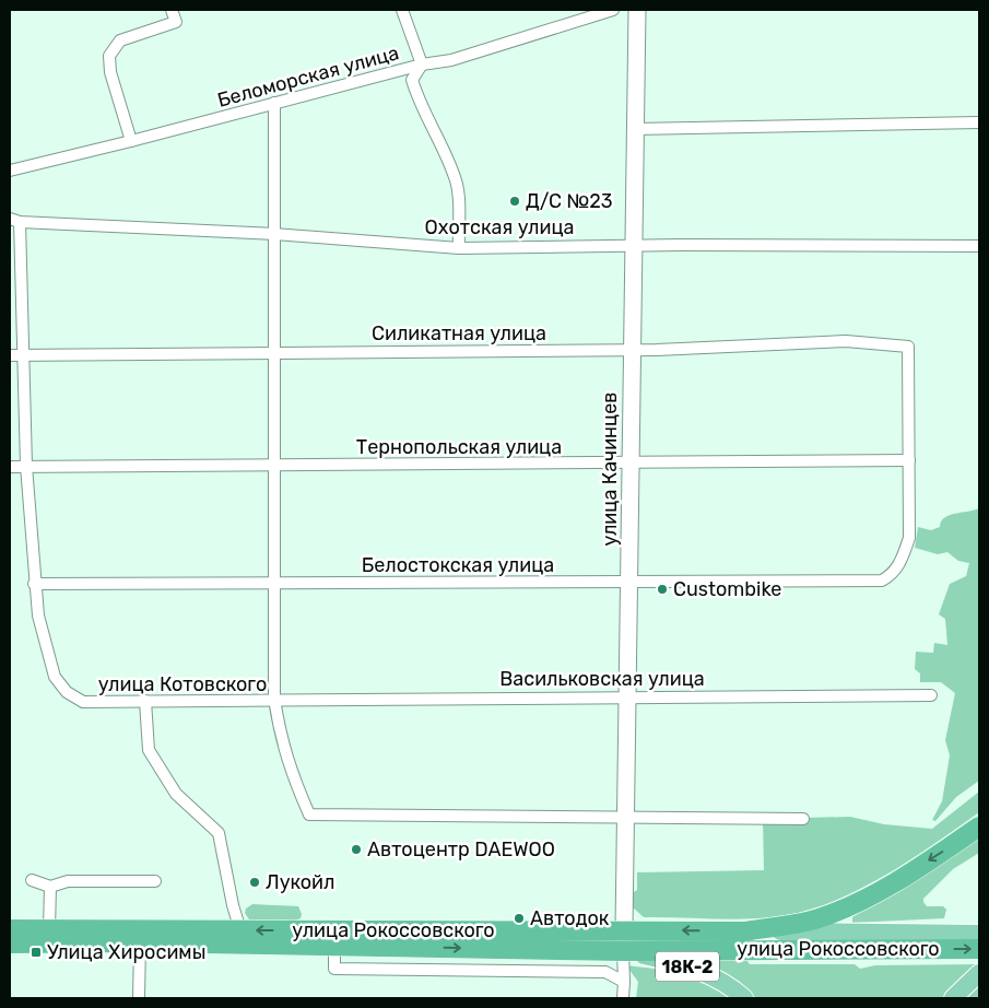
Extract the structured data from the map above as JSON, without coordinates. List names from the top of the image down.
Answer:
{
  "streets": {
    "highway": ["улица Рокоссовского"],
    "main road": ["улица Качинцев", "18К-2"],
    "street": [
      "Беломорская улица",
      "Охотская улица",
      "Силикатная улица",
      "Тернопольская улица",
      "Белостокская улица",
      "Васильковская улица",
      "улица Котовского"
    ]
  },
  "crossings": [
    ["Охотская улица", "улица Качинцев"],
    ["Охотская улица", "улица Котовского"],
    ["Силикатная улица", "Тернопольская улица"],
    ["Силикатная улица", "улица Качинцев"],
    ["Силикатная улица", "Белостокская улица"],
    ["Силикатная улица", "улица Котовского"],
    ["Тернопольская улица", "улица Качинцев"],
    ["Тернопольская улица", "Белостокская улица"],
    ["Тернопольская улица", "улица Котовского"],
    ["улица Качинцев", "Белостокская улица"],
    ["улица Качинцев", "Васильковская улица"],
    ["улица Качинцев", "улица Котовского"],
    ["улица Качинцев", "улица Рокоссовского"],
    ["Белостокская улица", "улица Котовского"],
    ["Васильковская улица", "улица Котовского"],
    ["улица Рокоссовского", "18К-2"]
  ],
  "places": {
    "other": [
      "Д/С №23",
      "Custombike",
      "Автоцентр DAEWOO",
      "Лукойл",
      "Автодок"
    ],
    "transit": ["Улица Хиросимы"]
  }
}
